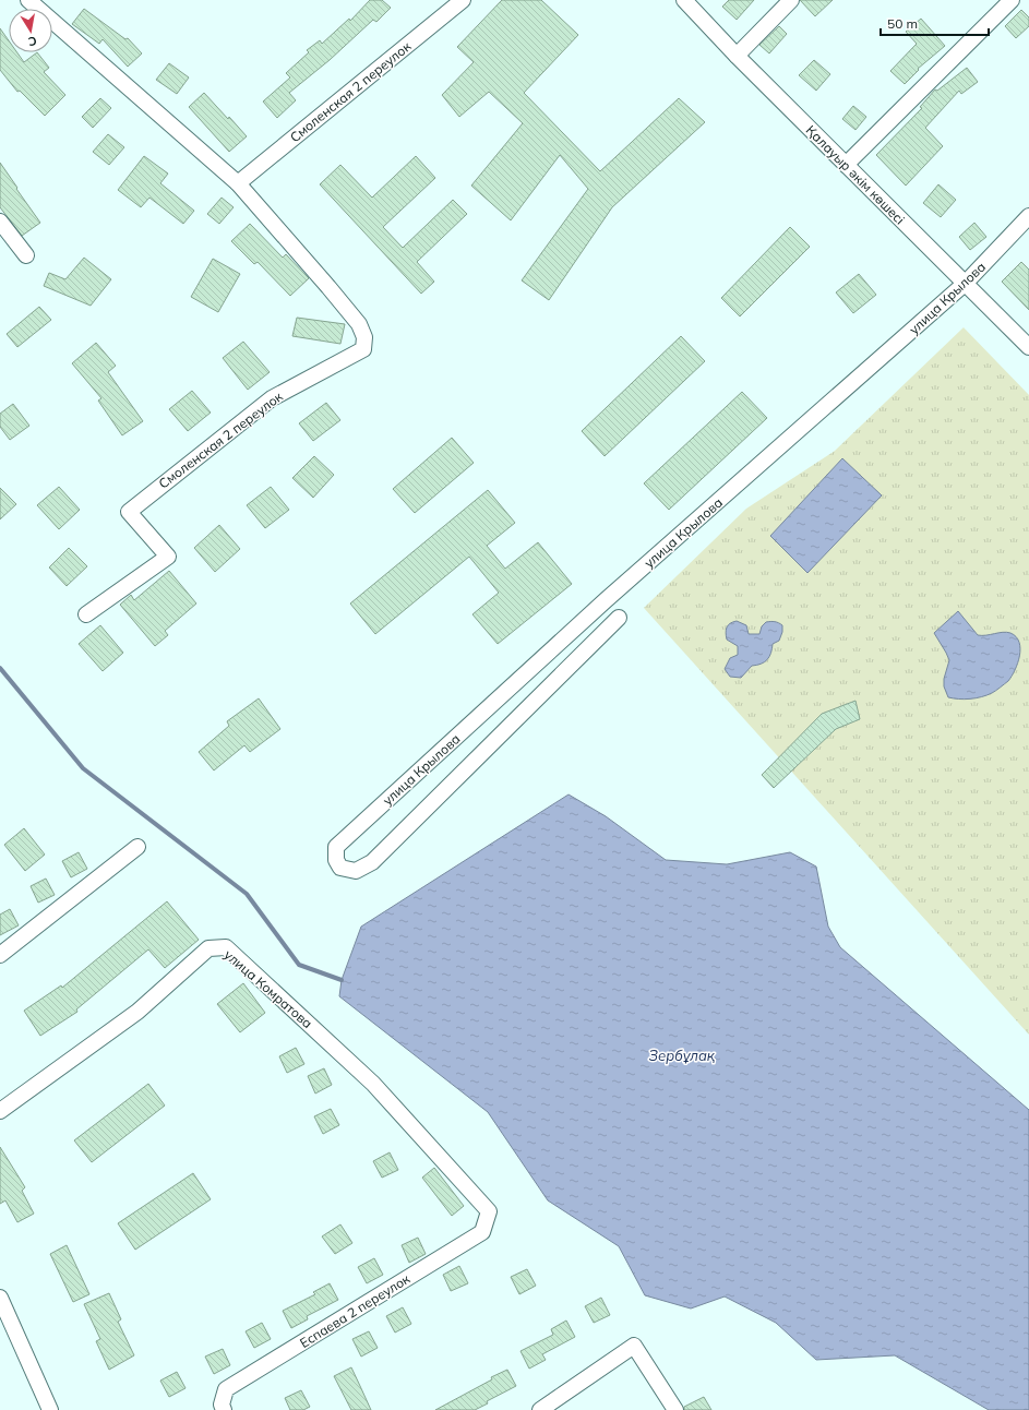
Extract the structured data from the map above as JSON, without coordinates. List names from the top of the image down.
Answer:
{
  "streets": {
    "street": [
      "Смоленская 2 переулок",
      "Қалауыр әкім көшесі",
      "улица Крылова",
      "улица Комратова",
      "Еспаева 2 переулок"
    ]
  },
  "crossings": [
    ["Қалауыр әкім көшесі", "улица Крылова"],
    ["улица Комратова", "Еспаева 2 переулок"]
  ],
  "water": ["Зербұлақ"],
  "scale_bar": "50 m",
  "north": "bottom"
}
